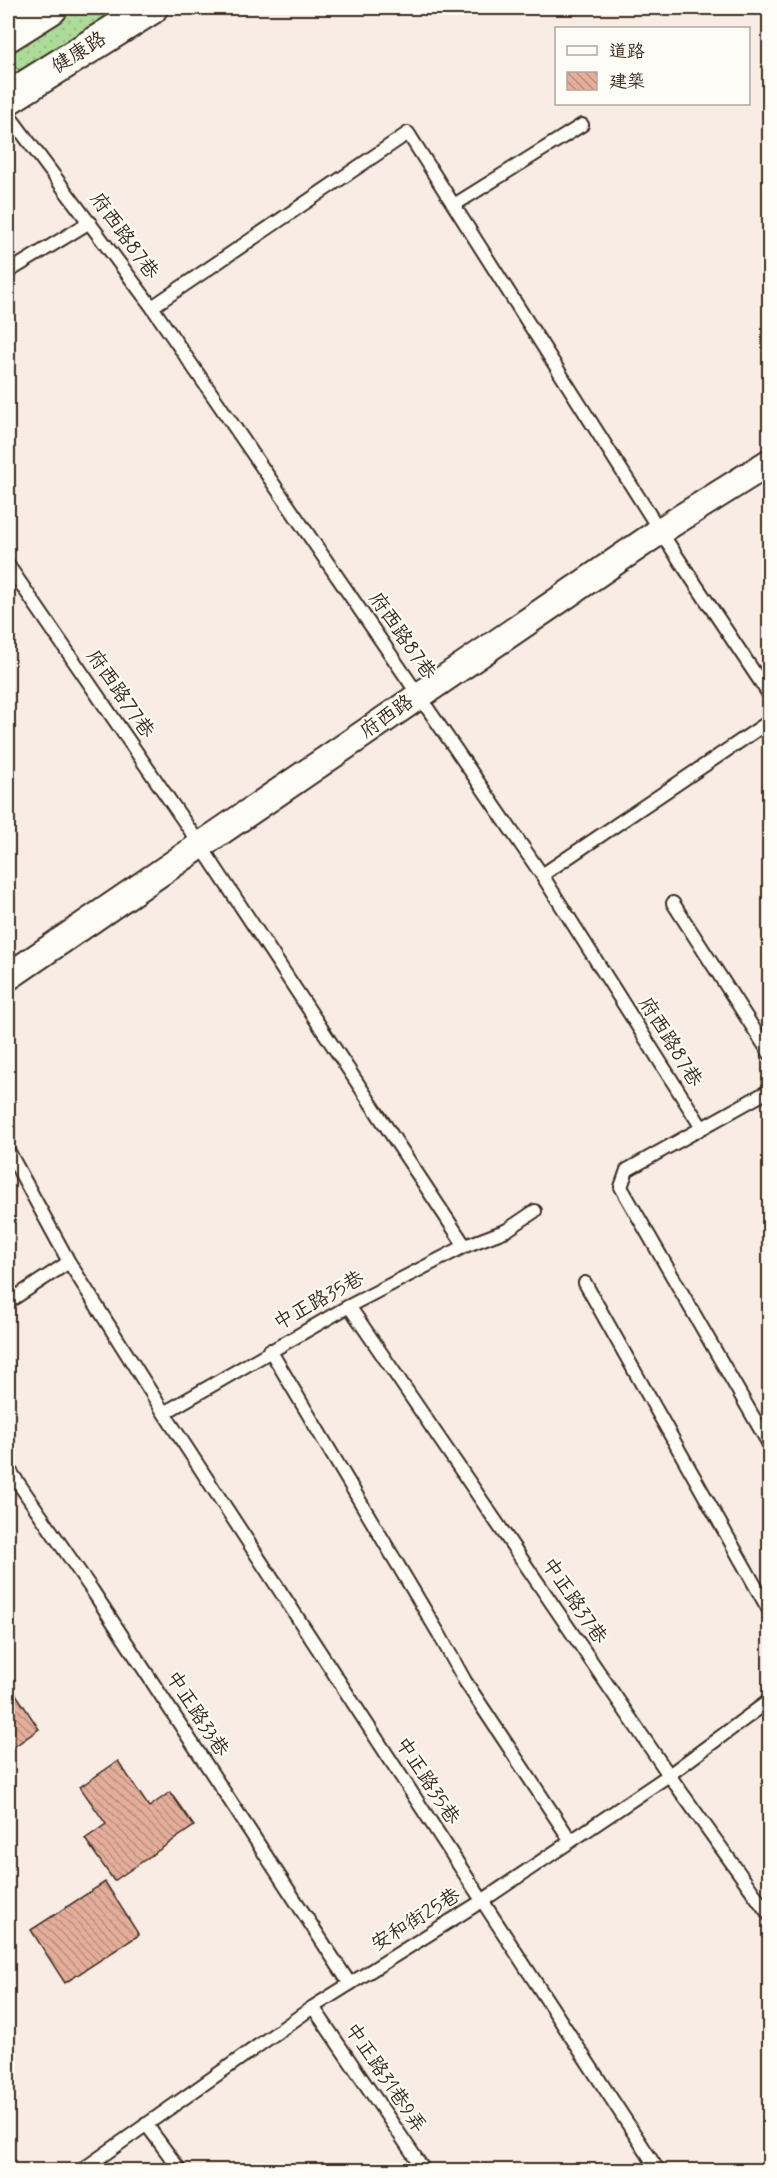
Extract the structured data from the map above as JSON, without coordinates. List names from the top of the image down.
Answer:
{
  "streets": {
    "street": ["健康路", "府西路"],
    "lane": [
      "府西路87巷",
      "府西路77巷",
      "中正路35巷",
      "中正路37巷",
      "中正路33巷",
      "安和街25巷",
      "中正路31巷9弄"
    ]
  },
  "crossings": [
    ["府西路87巷", "府西路"],
    ["府西路77巷", "府西路"],
    ["府西路77巷", "中正路35巷"],
    ["中正路35巷", "中正路37巷"],
    ["中正路35巷", "安和街25巷"],
    ["中正路37巷", "安和街25巷"],
    ["中正路33巷", "安和街25巷"],
    ["安和街25巷", "中正路31巷9弄"]
  ],
  "legend": ["道路", "建築"]
}
